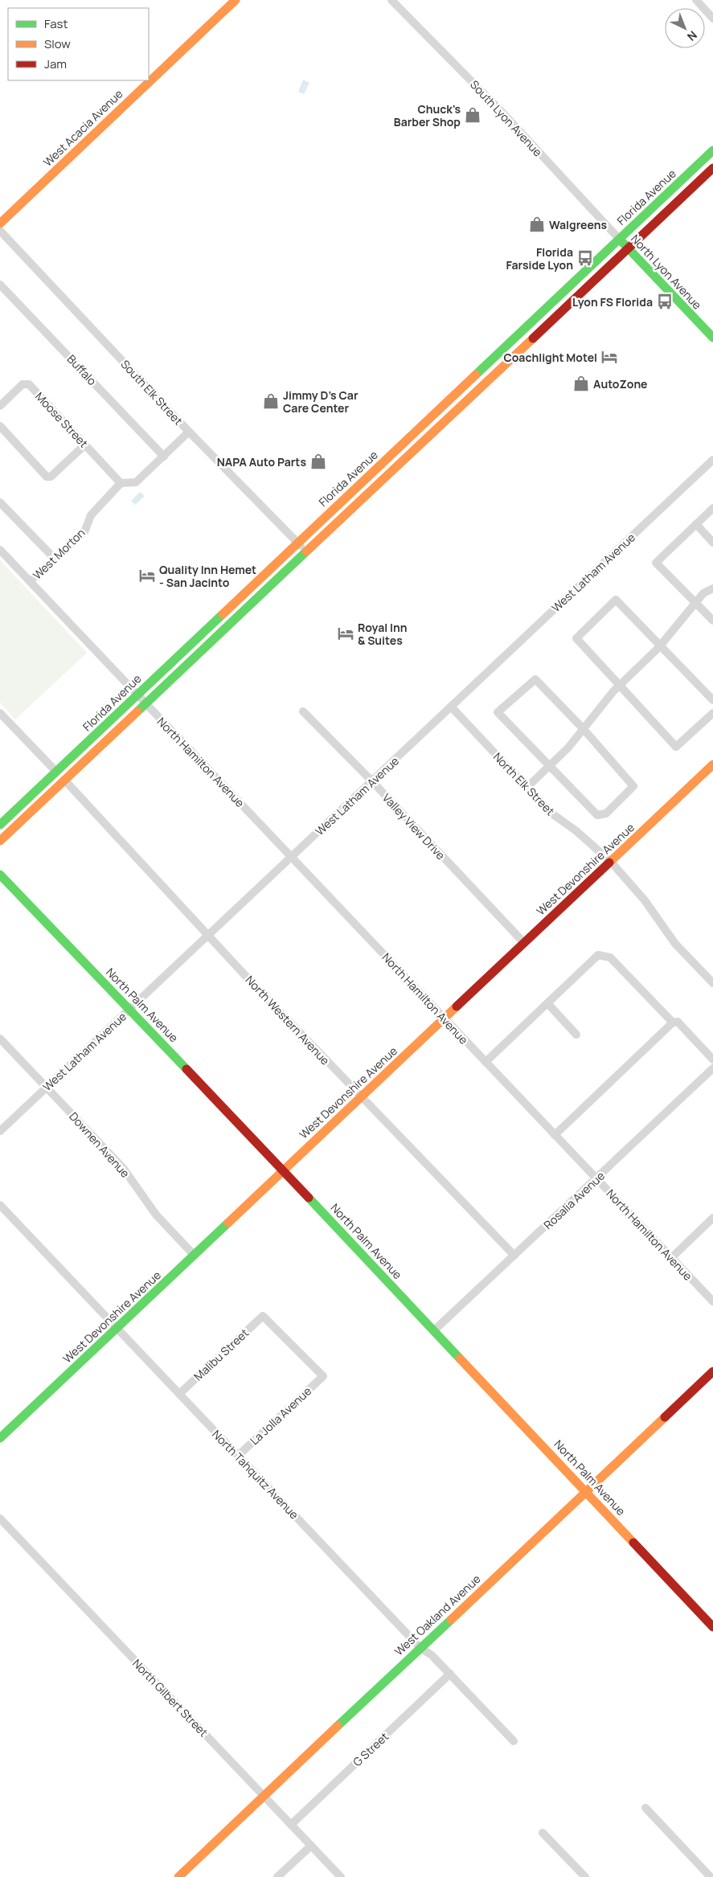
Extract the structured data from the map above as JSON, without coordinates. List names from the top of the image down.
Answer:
{
  "streets": {
    "street": [
      "South Lyon Avenue",
      "West Acacia Avenue",
      "Florida Avenue",
      "North Lyon Avenue",
      "Buffalo",
      "South Elk Street",
      "Moose Street",
      "West Morton",
      "West Latham Avenue",
      "North Hamilton Avenue",
      "North Elk Street",
      "Valley View Drive",
      "West Devonshire Avenue",
      "North Palm Avenue",
      "North Western Avenue",
      "Downen Avenue",
      "Rosalia Avenue",
      "Malibu Street",
      "La Jolla Avenue",
      "North Tahquitz Avenue",
      "West Oakland Avenue",
      "North Gilbert Street",
      "G Street"
    ]
  },
  "crossings": [
    ["South Lyon Avenue", "Florida Avenue"],
    ["South Lyon Avenue", "North Lyon Avenue"],
    ["Florida Avenue", "North Lyon Avenue"],
    ["Florida Avenue", "South Elk Street"],
    ["Florida Avenue", "North Hamilton Avenue"],
    ["Moose Street", "West Morton"],
    ["West Morton", "North Hamilton Avenue"],
    ["West Latham Avenue", "North Hamilton Avenue"],
    ["West Latham Avenue", "North Elk Street"],
    ["West Latham Avenue", "Valley View Drive"],
    ["West Latham Avenue", "North Palm Avenue"],
    ["West Latham Avenue", "North Western Avenue"],
    ["West Latham Avenue", "Downen Avenue"],
    ["North Hamilton Avenue", "West Devonshire Avenue"],
    ["North Hamilton Avenue", "Rosalia Avenue"],
    ["North Elk Street", "West Devonshire Avenue"],
    ["Valley View Drive", "West Devonshire Avenue"],
    ["West Devonshire Avenue", "North Palm Avenue"],
    ["West Devonshire Avenue", "North Western Avenue"],
    ["West Devonshire Avenue", "Downen Avenue"],
    ["West Devonshire Avenue", "North Tahquitz Avenue"],
    ["North Palm Avenue", "Rosalia Avenue"],
    ["North Palm Avenue", "West Oakland Avenue"],
    ["North Western Avenue", "Rosalia Avenue"],
    ["Malibu Street", "La Jolla Avenue"],
    ["Malibu Street", "North Tahquitz Avenue"],
    ["La Jolla Avenue", "North Tahquitz Avenue"],
    ["North Tahquitz Avenue", "West Oakland Avenue"],
    ["North Tahquitz Avenue", "G Street"],
    ["West Oakland Avenue", "North Gilbert Street"],
    ["North Gilbert Street", "G Street"]
  ],
  "places": {
    "shop": [
      "Chuck's Barber Shop",
      "Walgreens",
      "AutoZone",
      "Jimmy D's Car Care Center",
      "NAPA Auto Parts"
    ],
    "bus stop": ["Florida Farside Lyon", "Lyon FS Florida"],
    "hotel": ["Coachlight Motel", "Quality Inn Hemet - San Jacinto", "Royal Inn & Suites"]
  },
  "legend": ["Fast", "Slow", "Jam"],
  "north": "bottom right"
}
